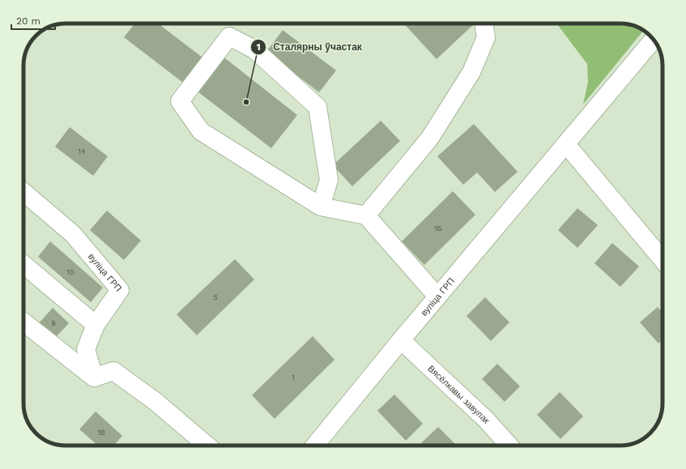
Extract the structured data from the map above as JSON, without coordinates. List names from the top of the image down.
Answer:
{
  "streets": {
    "street": ["вуліца ГРП", "Вясёлкавы завулак"]
  },
  "crossings": [
    ["вуліца ГРП", "Вясёлкавы завулак"]
  ],
  "places": ["Сталярны ўчастак"],
  "house_numbers": [
    "14",
    "1Б",
    "10",
    "5",
    "9",
    "1",
    "1В"
  ],
  "scale_bar": "20 m"
}
